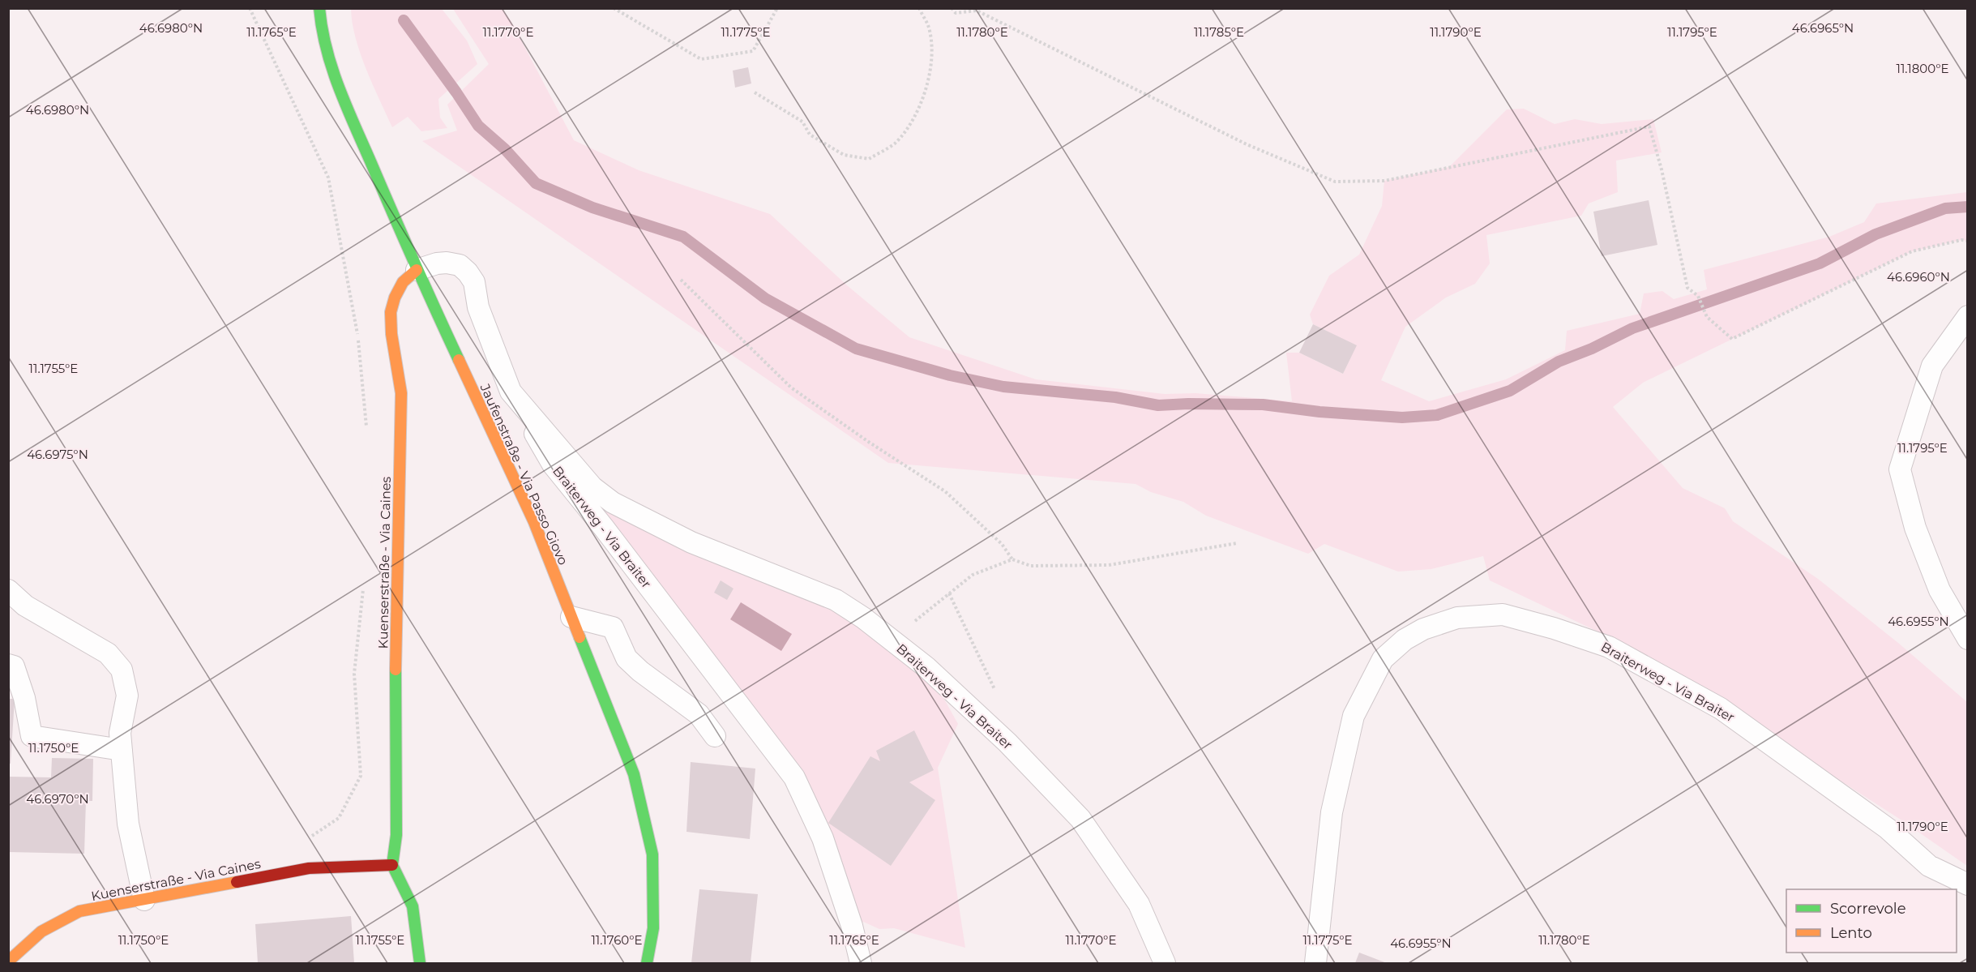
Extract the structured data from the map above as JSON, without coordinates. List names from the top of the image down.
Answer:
{
  "streets": {
    "street": ["Jaufenstraße - Via Passo Giovo", "Kuenserstraße - Via Caines"],
    "lane": ["Braiterweg - Via Braiter"]
  },
  "crossings": [
    ["Jaufenstraße - Via Passo Giovo", "Braiterweg - Via Braiter"],
    ["Jaufenstraße - Via Passo Giovo", "Kuenserstraße - Via Caines"],
    ["Braiterweg - Via Braiter", "Kuenserstraße - Via Caines"]
  ],
  "legend": ["Scorrevole", "Lento"],
  "coordinates": [
    "46.6980°N",
    "46.6965°N",
    "11.1790°E",
    "11.1765°E",
    "11.1770°E",
    "11.1775°E",
    "11.1780°E",
    "11.1785°E",
    "11.1795°E",
    "11.1800°E",
    "46.6960°N",
    "11.1755°E",
    "46.6975°N",
    "46.6955°N",
    "11.1750°E",
    "46.6970°N",
    "11.1760°E"
  ]
}
